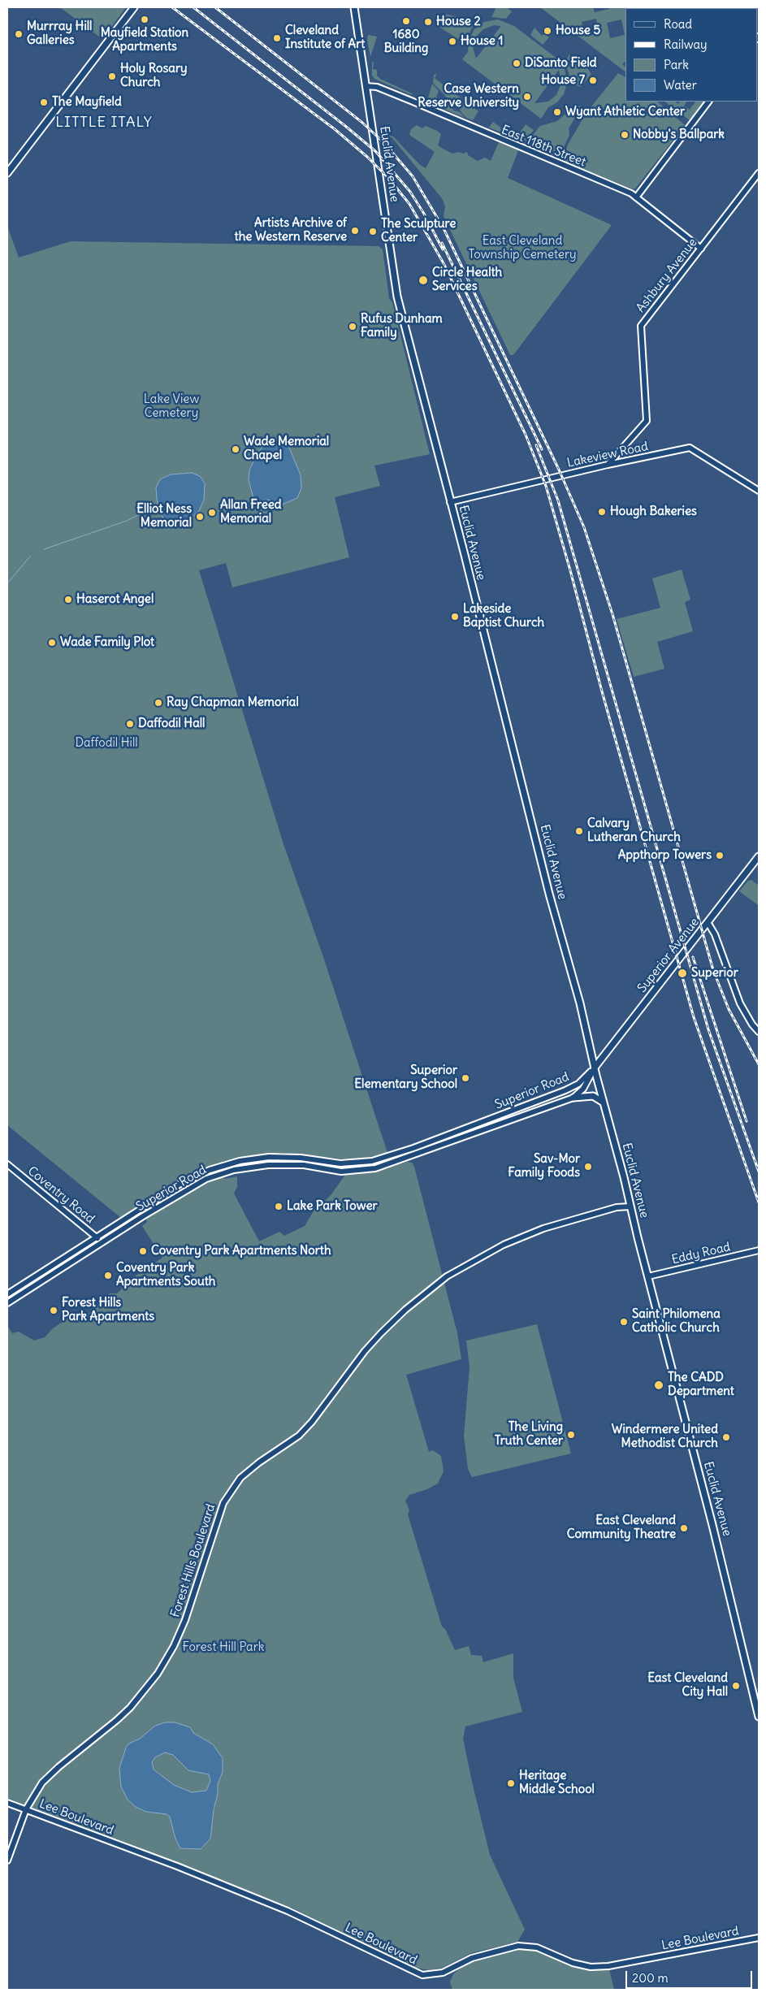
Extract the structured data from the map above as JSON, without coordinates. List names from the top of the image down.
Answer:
{
  "streets": {
    "main road": ["Euclid Avenue", "Superior Avenue"],
    "street": [
      "East 118th Street",
      "Ashbury Avenue",
      "Lakeview Road",
      "Superior Road",
      "Coventry Road",
      "Eddy Road",
      "Forest Hills Boulevard",
      "Lee Boulevard"
    ]
  },
  "crossings": [
    ["East 118th Street", "Euclid Avenue"],
    ["East 118th Street", "Ashbury Avenue"],
    ["Euclid Avenue", "Lakeview Road"],
    ["Euclid Avenue", "Superior Avenue"],
    ["Euclid Avenue", "Superior Road"],
    ["Euclid Avenue", "Eddy Road"],
    ["Euclid Avenue", "Forest Hills Boulevard"],
    ["Ashbury Avenue", "Lakeview Road"],
    ["Superior Avenue", "Superior Road"],
    ["Superior Road", "Coventry Road"],
    ["Forest Hills Boulevard", "Lee Boulevard"]
  ],
  "districts": ["LITTLE ITALY"],
  "parks": [
    "East Cleveland Township Cemetery",
    "Lake View Cemetery",
    "Daffodil Hill",
    "Forest Hill Park"
  ],
  "places": [
    "Mayfield Station Apartments",
    "1680 Building",
    "House 2",
    "House 5",
    "Murrray Hill Galleries",
    "Cleveland Institute of Art",
    "House 1",
    "DiSanto Field",
    "Holy Rosary Church",
    "House 7",
    "Case Western Reserve University",
    "The Mayfield",
    "Wyant Athletic Center",
    "Nobby's Ballpark",
    "Artists Archive of the Western Reserve",
    "The Sculpture Center",
    "Circle Health Services",
    "Rufus Dunham Family",
    "Wade Memorial Chapel",
    "Hough Bakeries",
    "Allan Freed Memorial",
    "Elliot Ness Memorial",
    "Haserot Angel",
    "Lakeside Baptist Church",
    "Wade Family Plot",
    "Ray Chapman Memorial",
    "Daffodil Hall",
    "Calvary Lutheran Church",
    "Appthorp Towers",
    "Superior",
    "Superior Elementary School",
    "Sav-Mor Family Foods",
    "Lake Park Tower",
    "Coventry Park Apartments North",
    "Coventry Park Apartments South",
    "Forest Hills Park Apartments",
    "Saint Philomena Catholic Church",
    "The CADD Department",
    "The Living Truth Center",
    "Windermere United Methodist Church",
    "East Cleveland Community Theatre",
    "East Cleveland City Hall",
    "Heritage Middle School"
  ],
  "legend": [
    "Road",
    "Railway",
    "Park",
    "Water"
  ],
  "scale_bar": "200 m"
}
